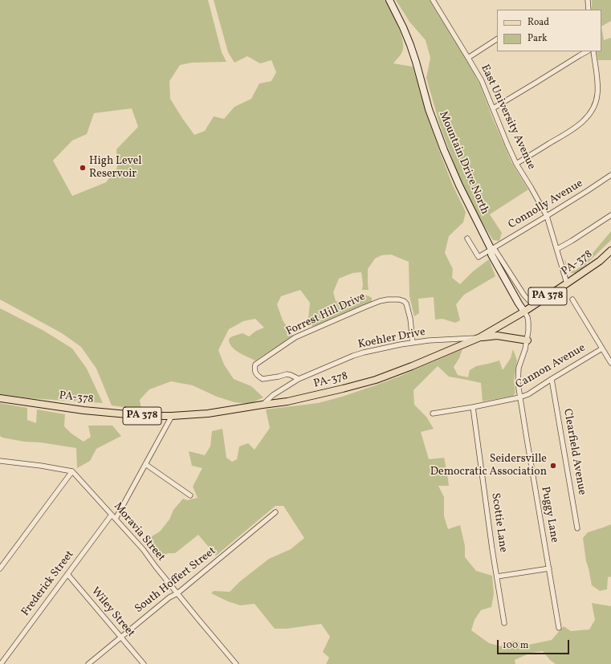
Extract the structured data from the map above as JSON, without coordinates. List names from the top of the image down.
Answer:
{
  "streets": {
    "main road": ["PA-378", "PA 378"],
    "street": [
      "East University Avenue",
      "Mountain Drive North",
      "Connolly Avenue",
      "Forrest Hill Drive",
      "Koehler Drive",
      "Cannon Avenue",
      "Clearfield Avenue",
      "Puggy Lane",
      "Scottie Lane",
      "Moravia Street",
      "South Hoffert Street",
      "Frederick Street",
      "Wiley Street"
    ]
  },
  "crossings": [
    ["East University Avenue", "Connolly Avenue"],
    ["East University Avenue", "PA-378"],
    ["Mountain Drive North", "Connolly Avenue"],
    ["Mountain Drive North", "PA-378"],
    ["Mountain Drive North", "Puggy Lane"],
    ["PA-378", "Koehler Drive"],
    ["PA-378", "Puggy Lane"],
    ["Forrest Hill Drive", "Koehler Drive"],
    ["Cannon Avenue", "Clearfield Avenue"],
    ["Cannon Avenue", "Puggy Lane"],
    ["Cannon Avenue", "Scottie Lane"],
    ["Moravia Street", "South Hoffert Street"],
    ["Moravia Street", "Frederick Street"],
    ["South Hoffert Street", "Wiley Street"],
    ["Frederick Street", "Wiley Street"]
  ],
  "places": ["High Level Reservoir", "Seidersville Democratic Association"],
  "legend": ["Road", "Park"],
  "scale_bar": "100 m"
}
